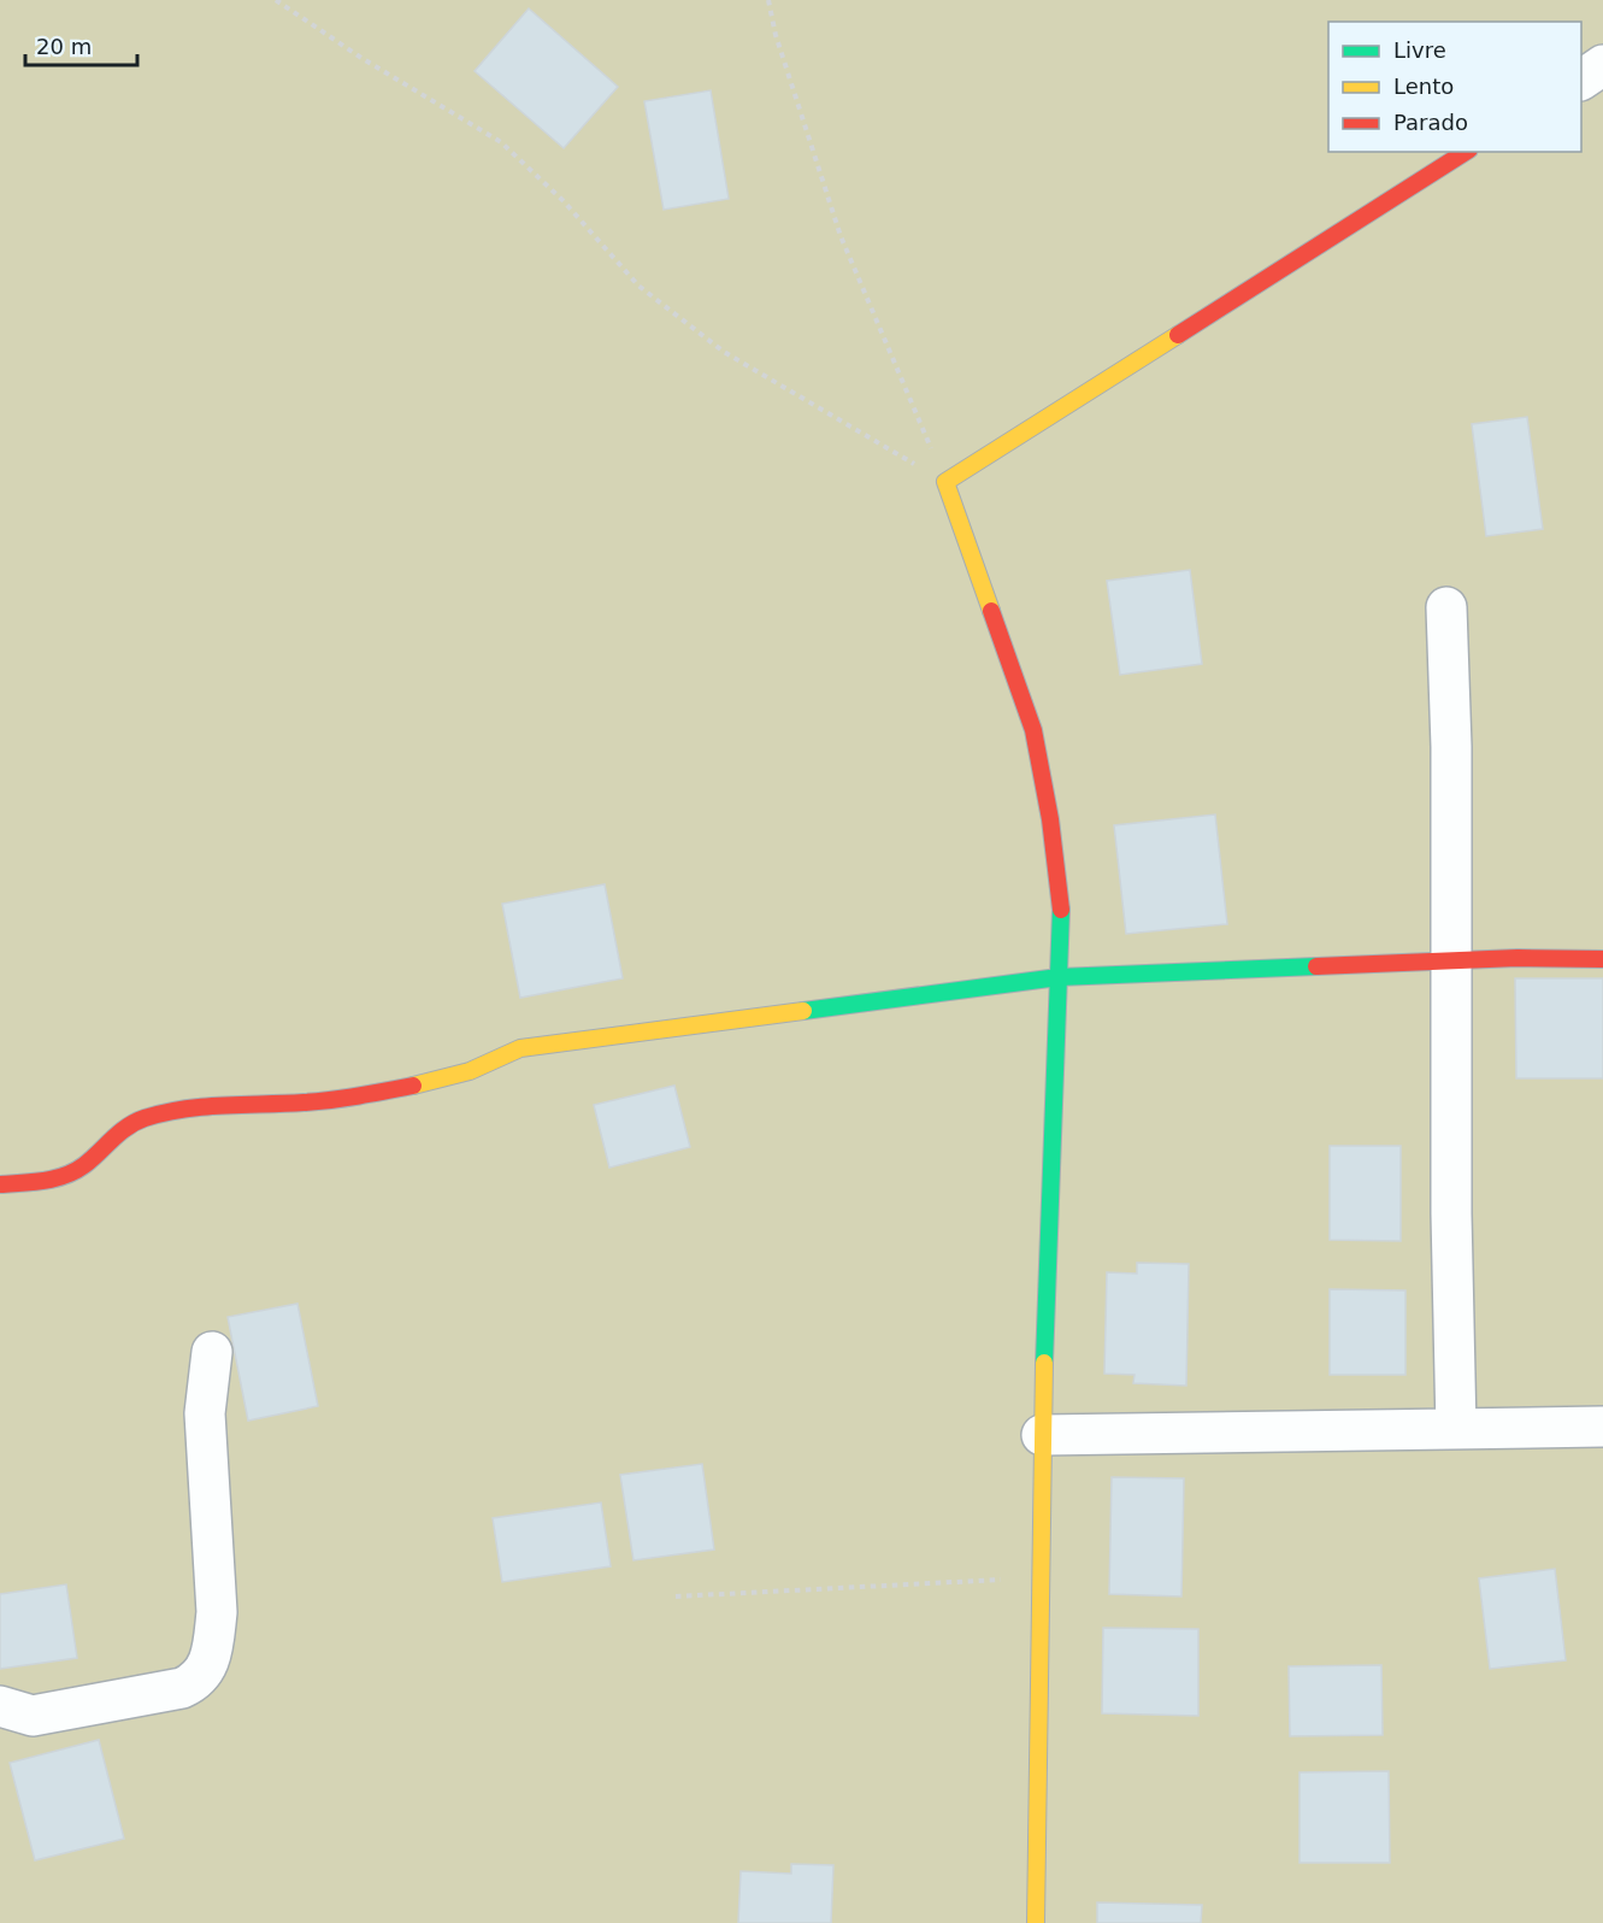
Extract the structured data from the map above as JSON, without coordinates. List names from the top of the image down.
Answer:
{
  "legend": ["Livre", "Lento", "Parado"],
  "scale_bar": "20 m"
}
